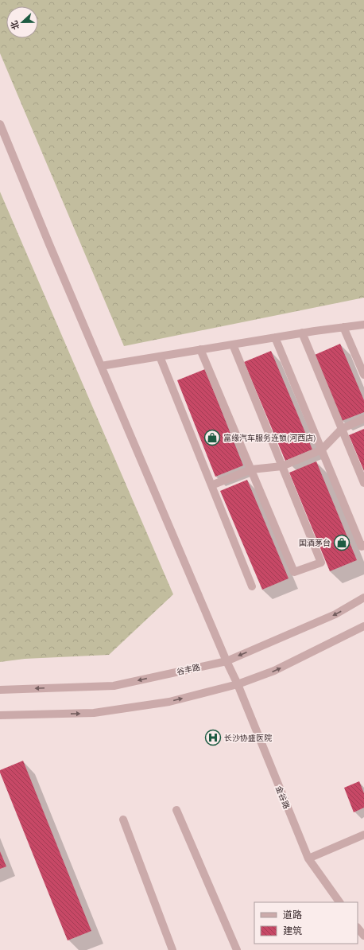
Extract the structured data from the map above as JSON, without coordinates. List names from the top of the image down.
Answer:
{
  "streets": {
    "street": ["谷丰路", "金谷路"]
  },
  "crossings": [
    ["谷丰路", "金谷路"]
  ],
  "places": {
    "shop": ["富缘汽车服务连锁(河西店)", "国酒茅台"],
    "hospital": ["长沙协盛医院"]
  },
  "legend": ["道路", "建筑"],
  "north": "left"
}
